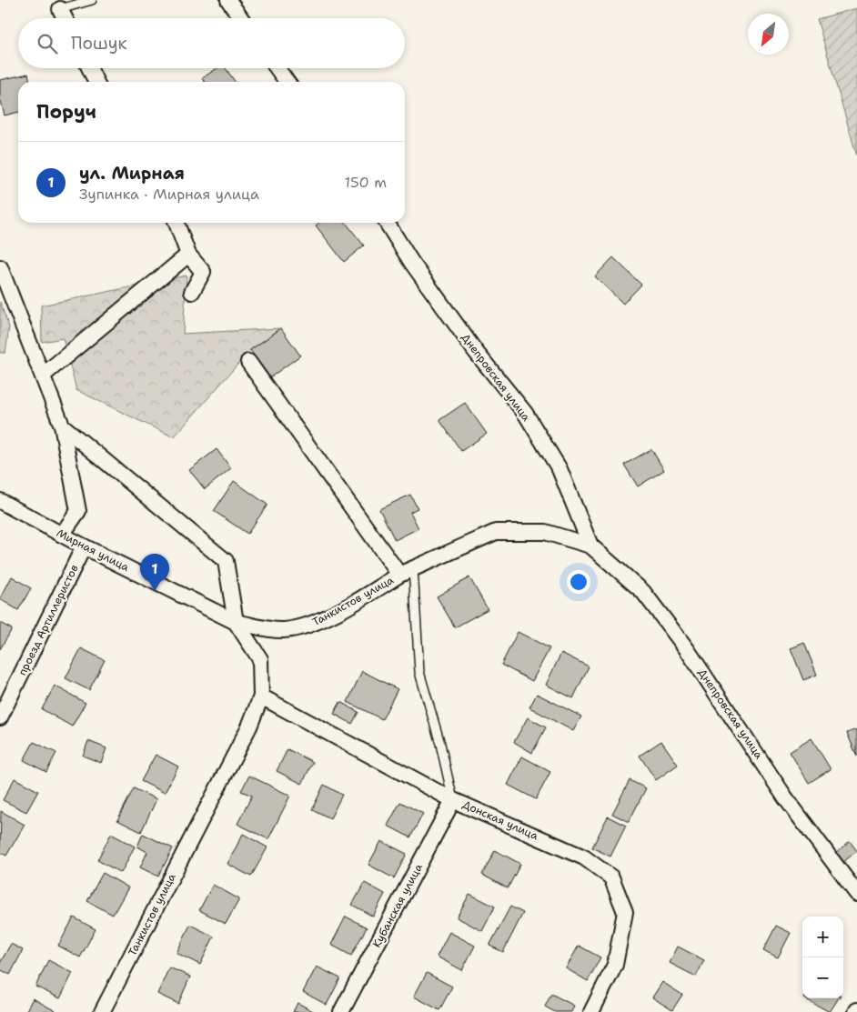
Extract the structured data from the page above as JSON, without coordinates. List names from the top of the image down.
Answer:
{
  "streets": {
    "street": [
      "Днепровская улица",
      "Мирная улица",
      "Танкистов улица",
      "проезд Артиллеристов",
      "Донская улица",
      "Кубанская улица"
    ]
  },
  "crossings": [
    ["Днепровская улица", "Танкистов улица"],
    ["Мирная улица", "Танкистов улица"],
    ["Мирная улица", "проезд Артиллеристов"],
    ["Танкистов улица", "Донская улица"],
    ["Донская улица", "Кубанская улица"]
  ],
  "north": "bottom left",
  "page": {
    "search": "Пошук",
    "heading": "Поруч",
    "list": [
      {
        "mark": "1",
        "name": "ул. Мирная",
        "note": "Зупинка · Мирная улица",
        "value": "150 m"
      }
    ],
    "pins": "1",
    "map_buttons": ["+", "−"]
  }
}
